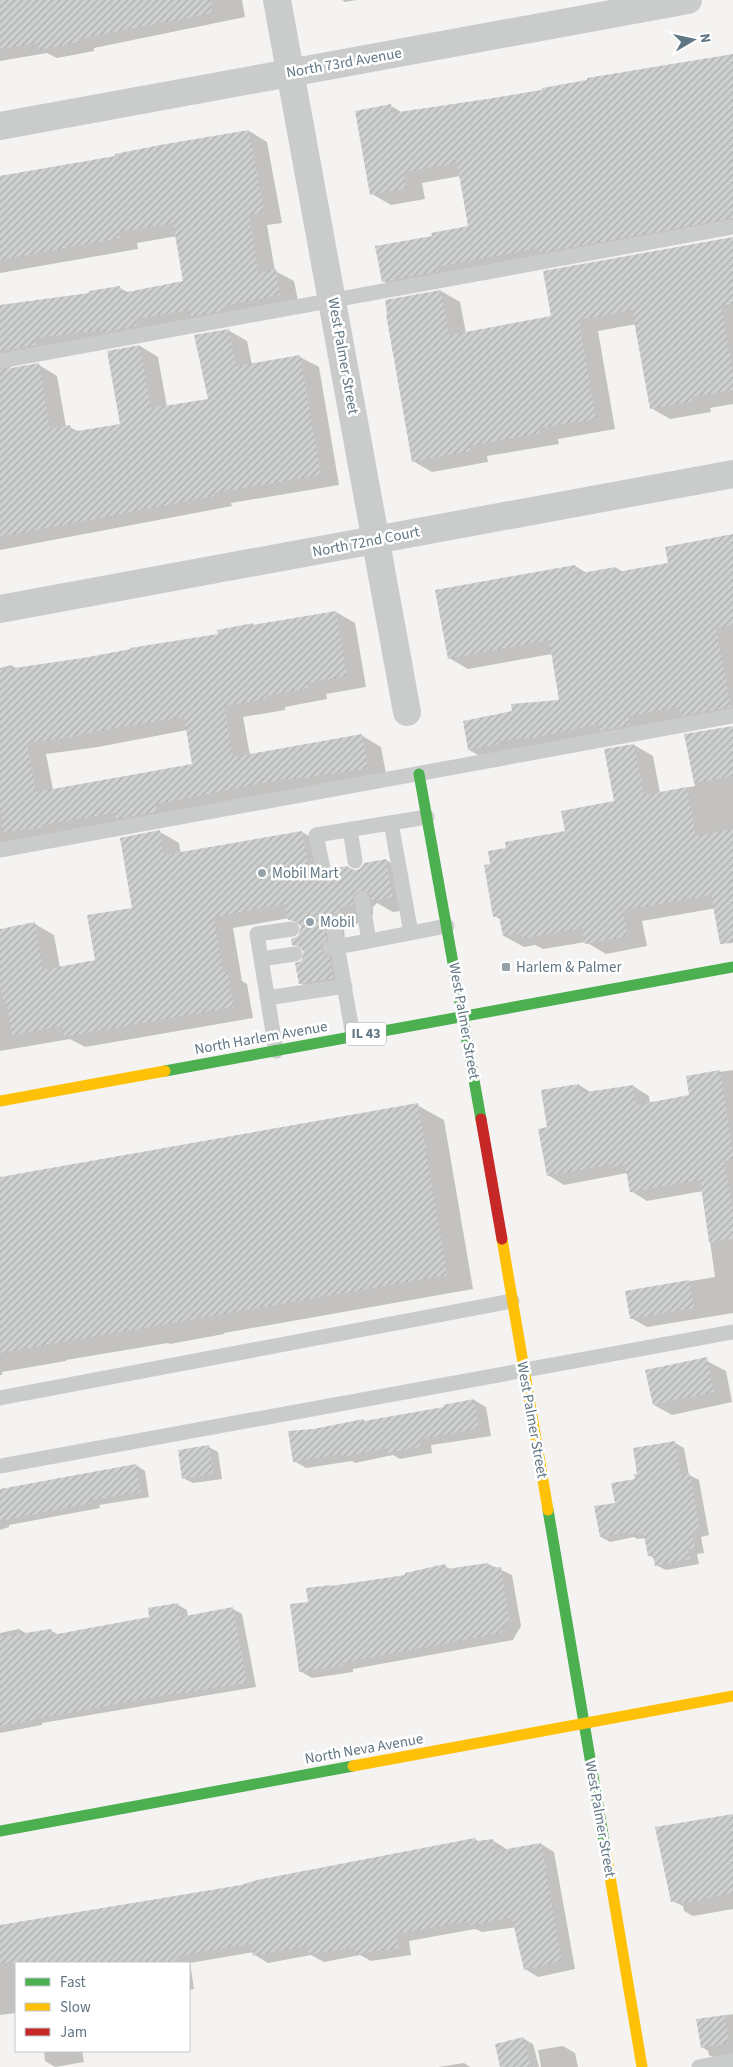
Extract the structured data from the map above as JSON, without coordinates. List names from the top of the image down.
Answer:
{
  "streets": {
    "street": [
      "North 73rd Avenue",
      "West Palmer Street",
      "North 72nd Court",
      "IL 43",
      "North Harlem Avenue",
      "North Neva Avenue"
    ]
  },
  "crossings": [
    ["North 73rd Avenue", "West Palmer Street"],
    ["West Palmer Street", "North 72nd Court"],
    ["West Palmer Street", "North Harlem Avenue"],
    ["West Palmer Street", "North Neva Avenue"]
  ],
  "places": {
    "other": ["Mobil Mart", "Mobil"],
    "transit": ["Harlem & Palmer"]
  },
  "legend": ["Fast", "Slow", "Jam"],
  "north": "right"
}
